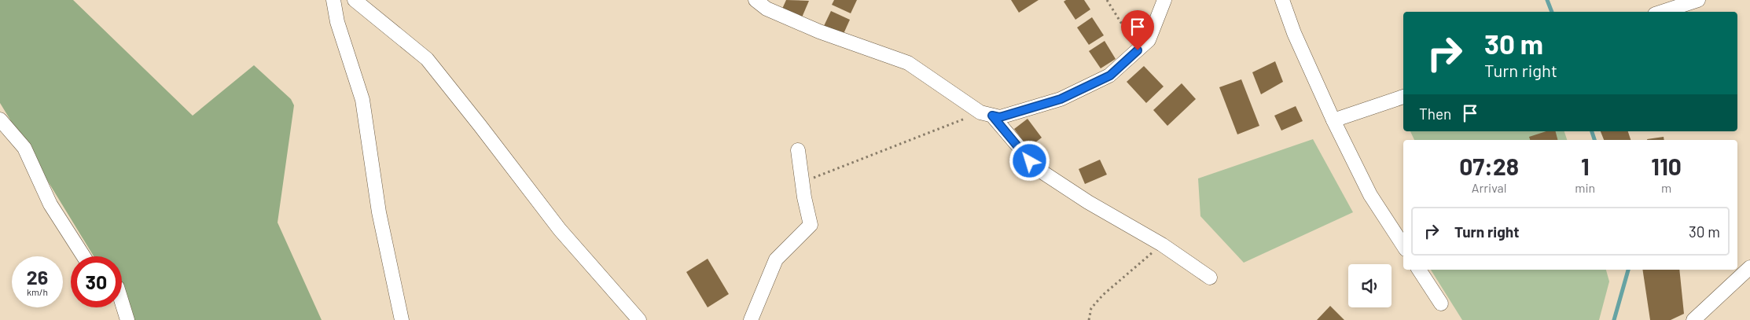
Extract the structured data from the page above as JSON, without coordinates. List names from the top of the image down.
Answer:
{
  "page": {
    "turn": ["30 m", "Turn right"],
    "then": "Then",
    "eta": [
      "07:28",
      "Arrival",
      "1",
      "min",
      "110",
      "m"
    ],
    "list": [
      {
        "name": "Turn right",
        "value": "30 m"
      }
    ],
    "speed": "26 km/h",
    "limit": "30"
  }
}
